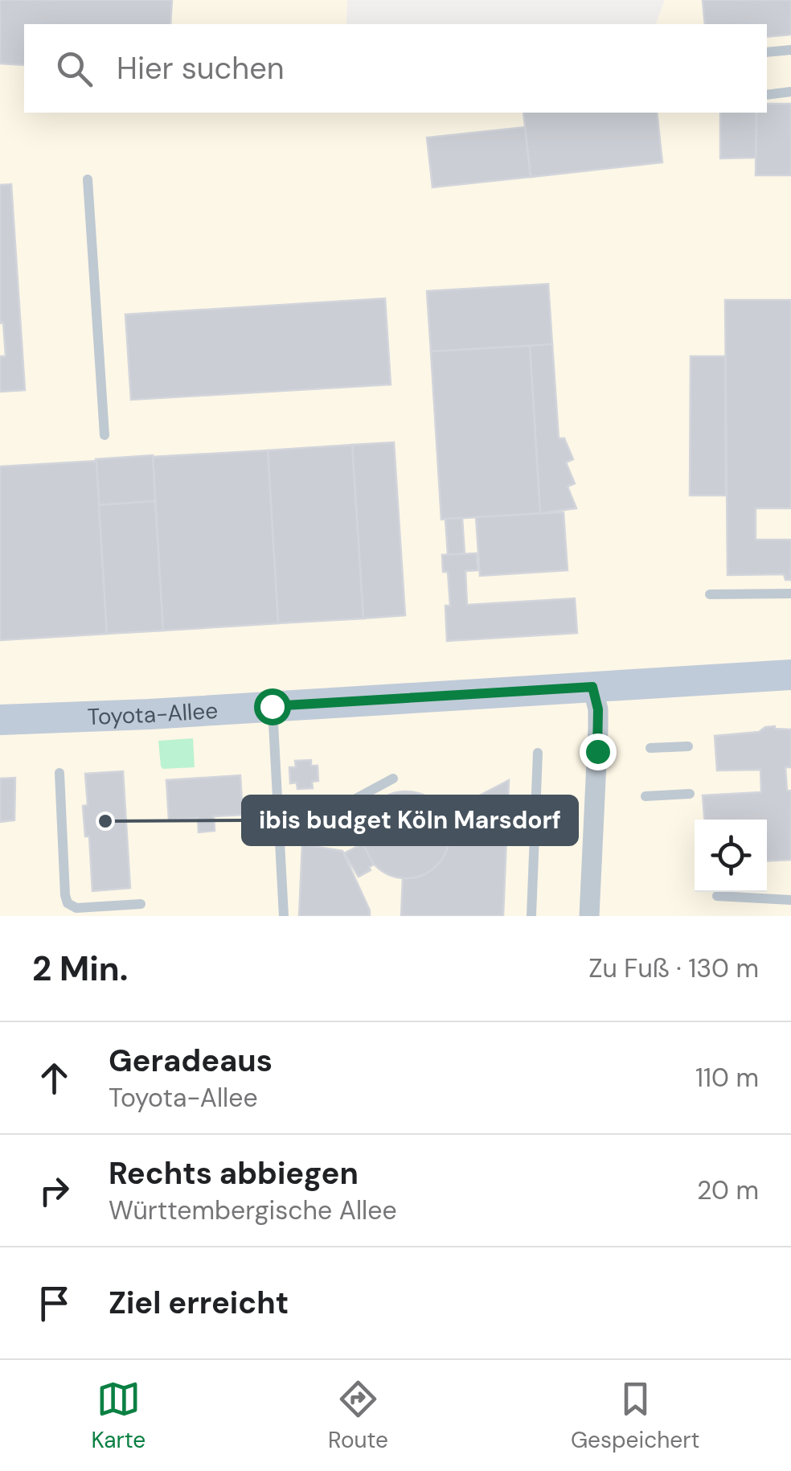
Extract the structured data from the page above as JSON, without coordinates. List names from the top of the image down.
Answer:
{
  "streets": {
    "street": ["Toyota-Allee"]
  },
  "places": ["ibis budget Köln Marsdorf"],
  "page": {
    "search": "Hier suchen",
    "heading": ["2 Min.", "Zu Fuß · 130 m"],
    "list": [
      ["Geradeaus", "Toyota-Allee", "110 m"],
      ["Rechts abbiegen", "Württembergische Allee", "20 m"],
      "Ziel erreicht"
    ],
    "nav": ["Karte", "Route", "Gespeichert"]
  }
}
